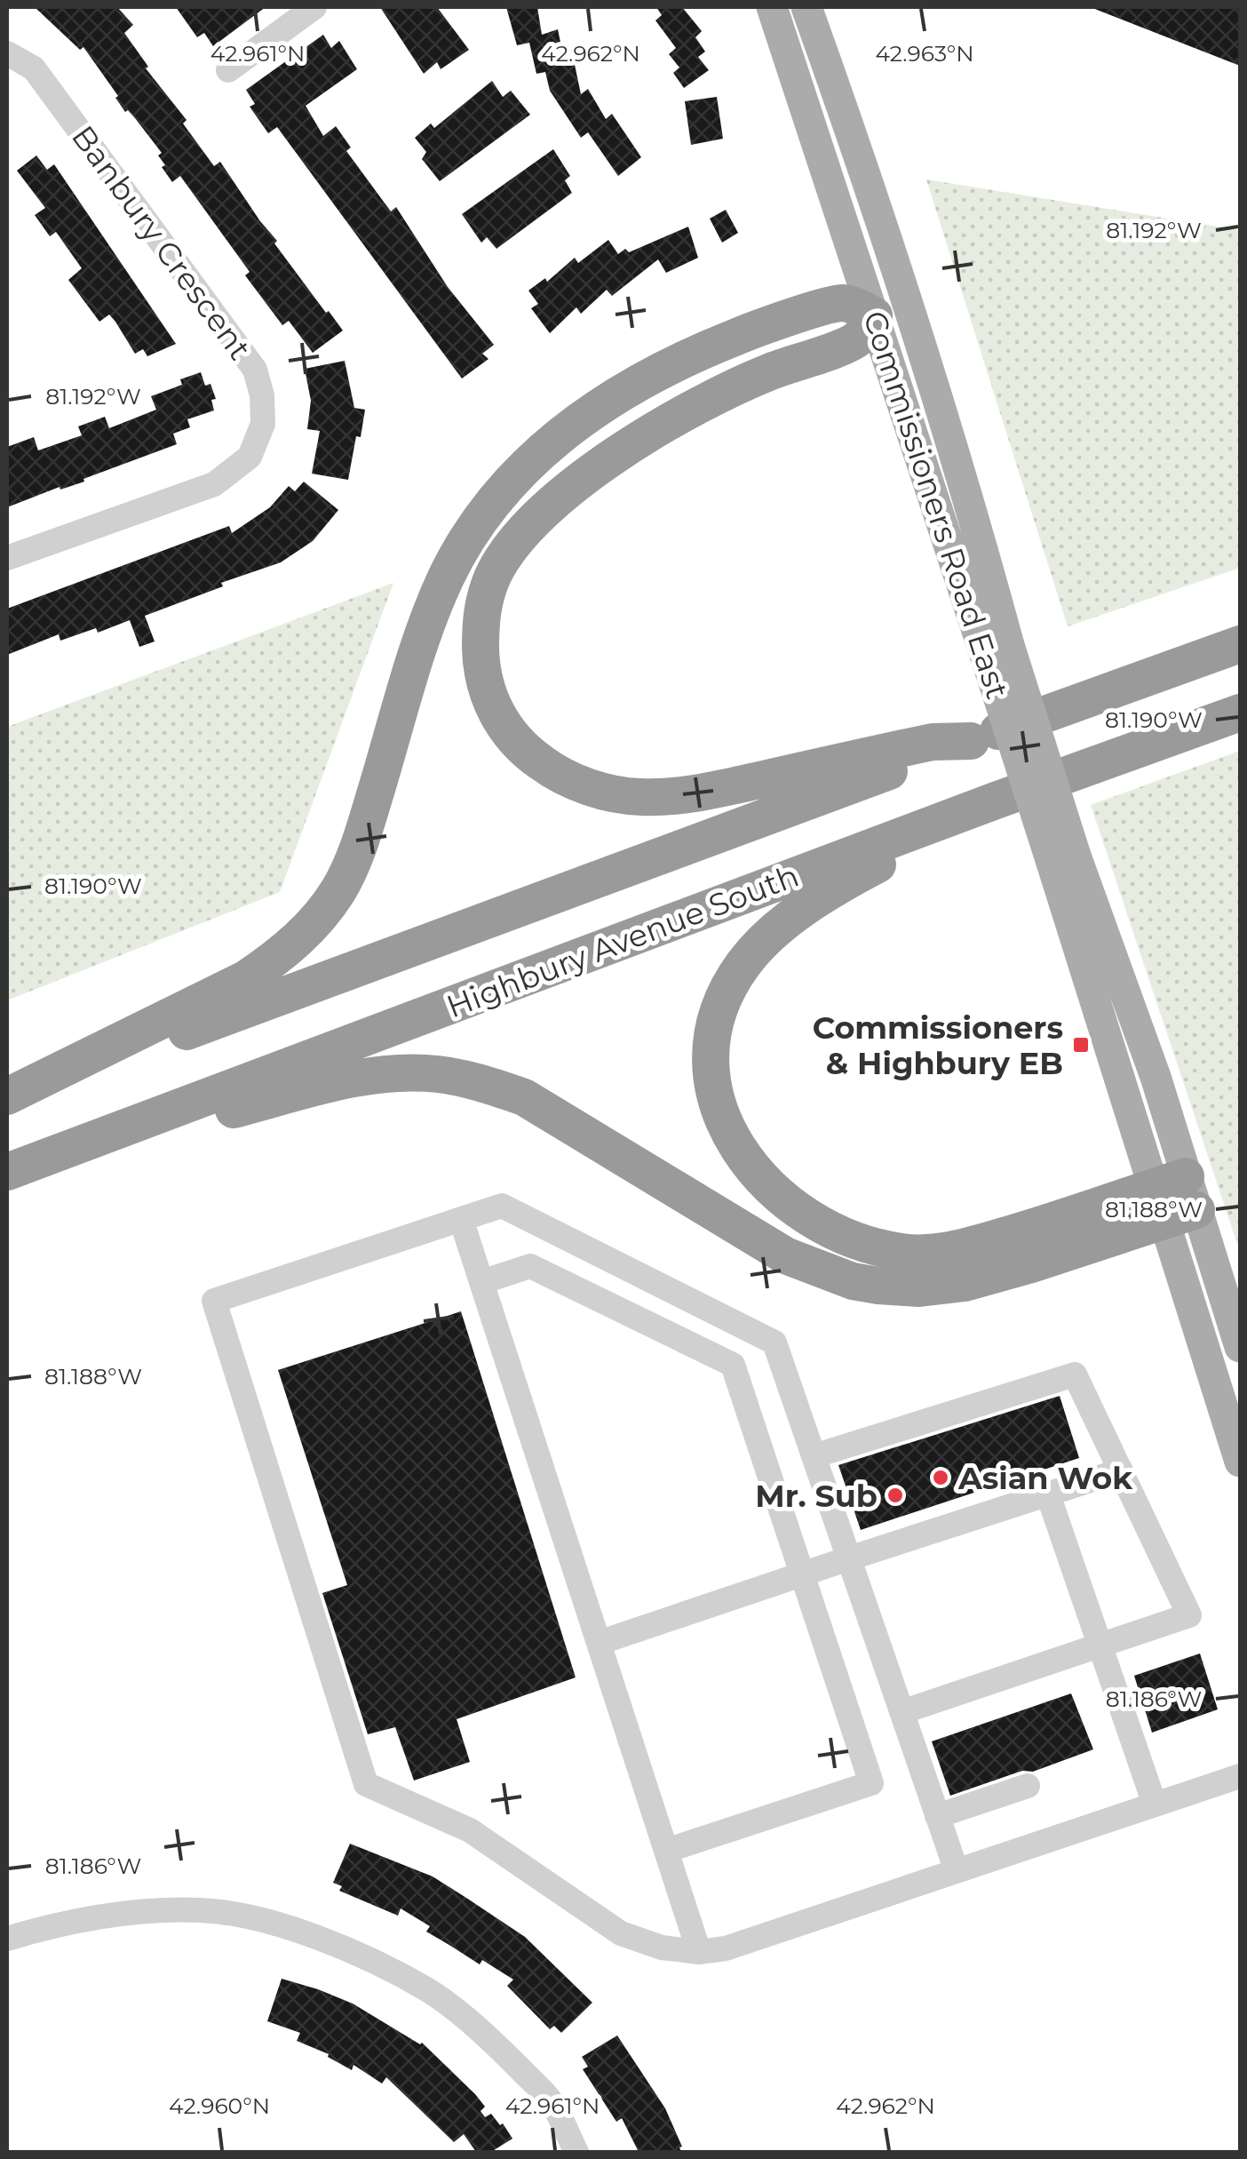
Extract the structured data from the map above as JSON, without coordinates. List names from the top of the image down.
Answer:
{
  "streets": {
    "highway": ["Highbury Avenue South"],
    "main road": ["Commissioners Road East"],
    "street": ["Banbury Crescent"]
  },
  "places": {
    "transit": ["Commissioners & Highbury EB"],
    "other": ["Asian Wok", "Mr. Sub"]
  },
  "coordinates": [
    "42.961°N",
    "42.962°N",
    "42.963°N",
    "81.192°W",
    "81.190°W",
    "81.188°W",
    "81.186°W",
    "42.960°N"
  ]
}
